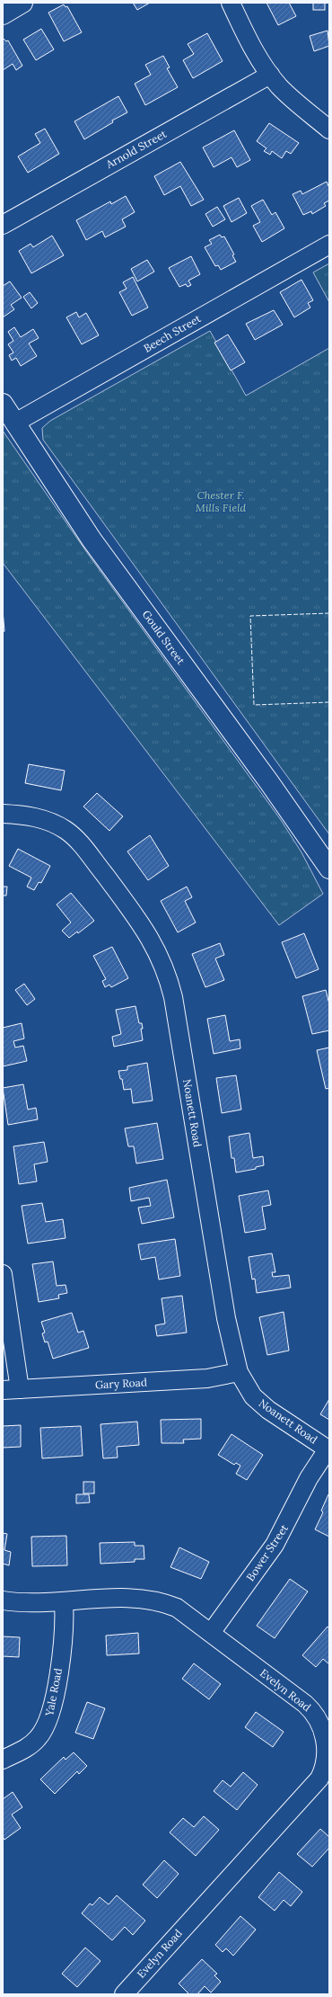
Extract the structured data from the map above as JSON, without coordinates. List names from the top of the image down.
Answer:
{
  "streets": {
    "main road": ["Gould Street"],
    "street": [
      "Arnold Street",
      "Beech Street",
      "Noanett Road",
      "Gary Road",
      "Bower Street",
      "Evelyn Road",
      "Yale Road"
    ]
  },
  "crossings": [
    ["Beech Street", "Gould Street"],
    ["Noanett Road", "Gary Road"],
    ["Noanett Road", "Bower Street"],
    ["Bower Street", "Evelyn Road"],
    ["Evelyn Road", "Yale Road"]
  ],
  "parks": ["Chester F. Mills Field"]
}
